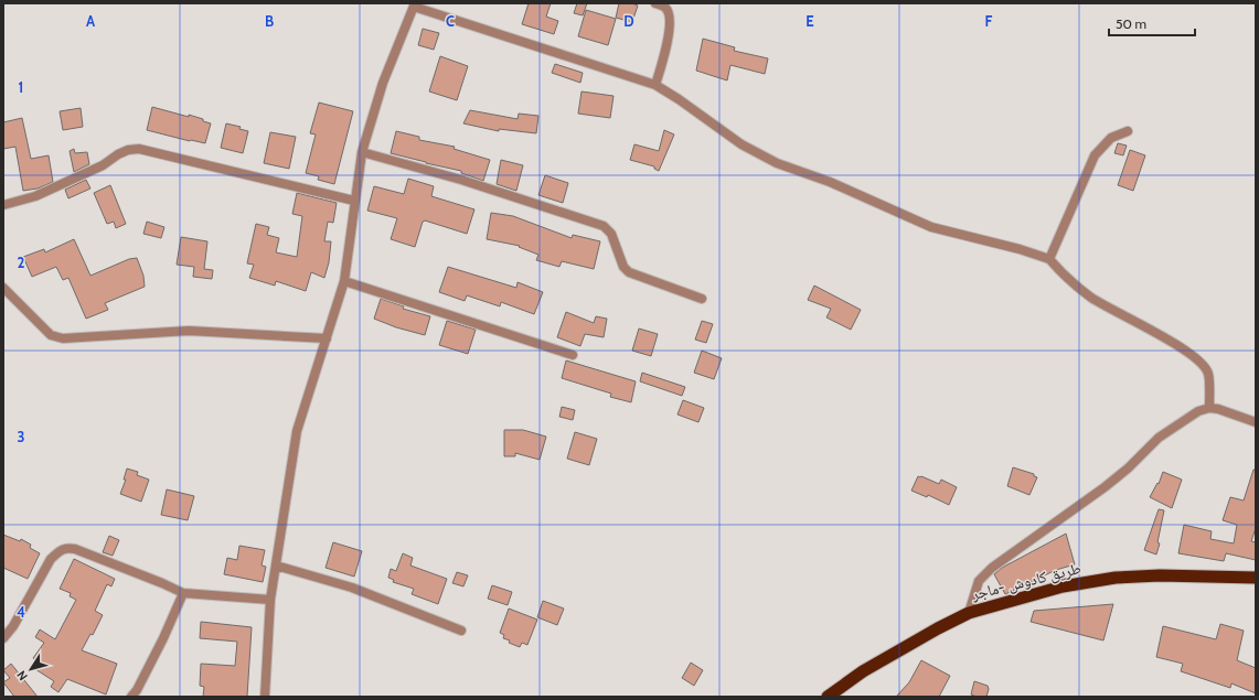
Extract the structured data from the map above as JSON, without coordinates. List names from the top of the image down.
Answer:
{
  "streets": {
    "highway": ["طريق كادوش -ماجر"]
  },
  "scale_bar": "50 m",
  "north": "bottom left",
  "grid": {
    "columns": [
      "A",
      "B",
      "C",
      "D",
      "E",
      "F"
    ],
    "rows": [
      "1",
      "2",
      "3",
      "4"
    ]
  }
}
